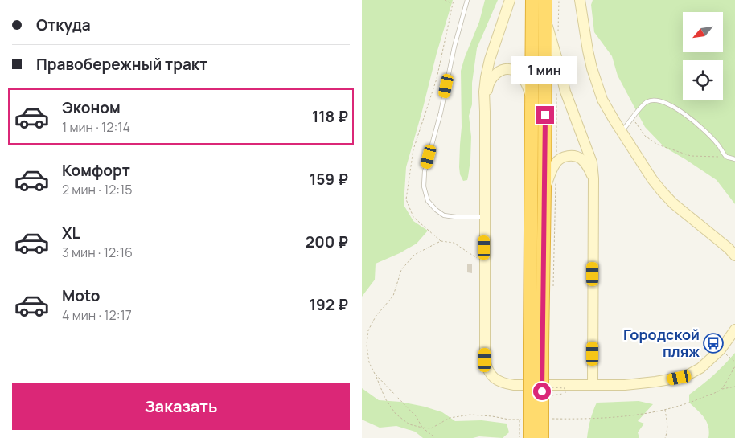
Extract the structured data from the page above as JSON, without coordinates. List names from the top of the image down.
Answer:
{
  "places": {
    "bus stop": ["Городской пляж"]
  },
  "north": "bottom left",
  "page": {
    "banner": ["Откуда", "Правобережный тракт"],
    "bubble": "1 мин",
    "list": [
      {
        "name": "Эконом",
        "note": "1 мин · 12:14",
        "value": "118 ₽"
      },
      {
        "name": "Комфорт",
        "note": "2 мин · 12:15",
        "value": "159 ₽"
      },
      {
        "name": "XL",
        "note": "3 мин · 12:16",
        "value": "200 ₽"
      },
      {
        "name": "Moto",
        "note": "4 мин · 12:17",
        "value": "192 ₽"
      }
    ],
    "buttons": "Заказать"
  }
}
